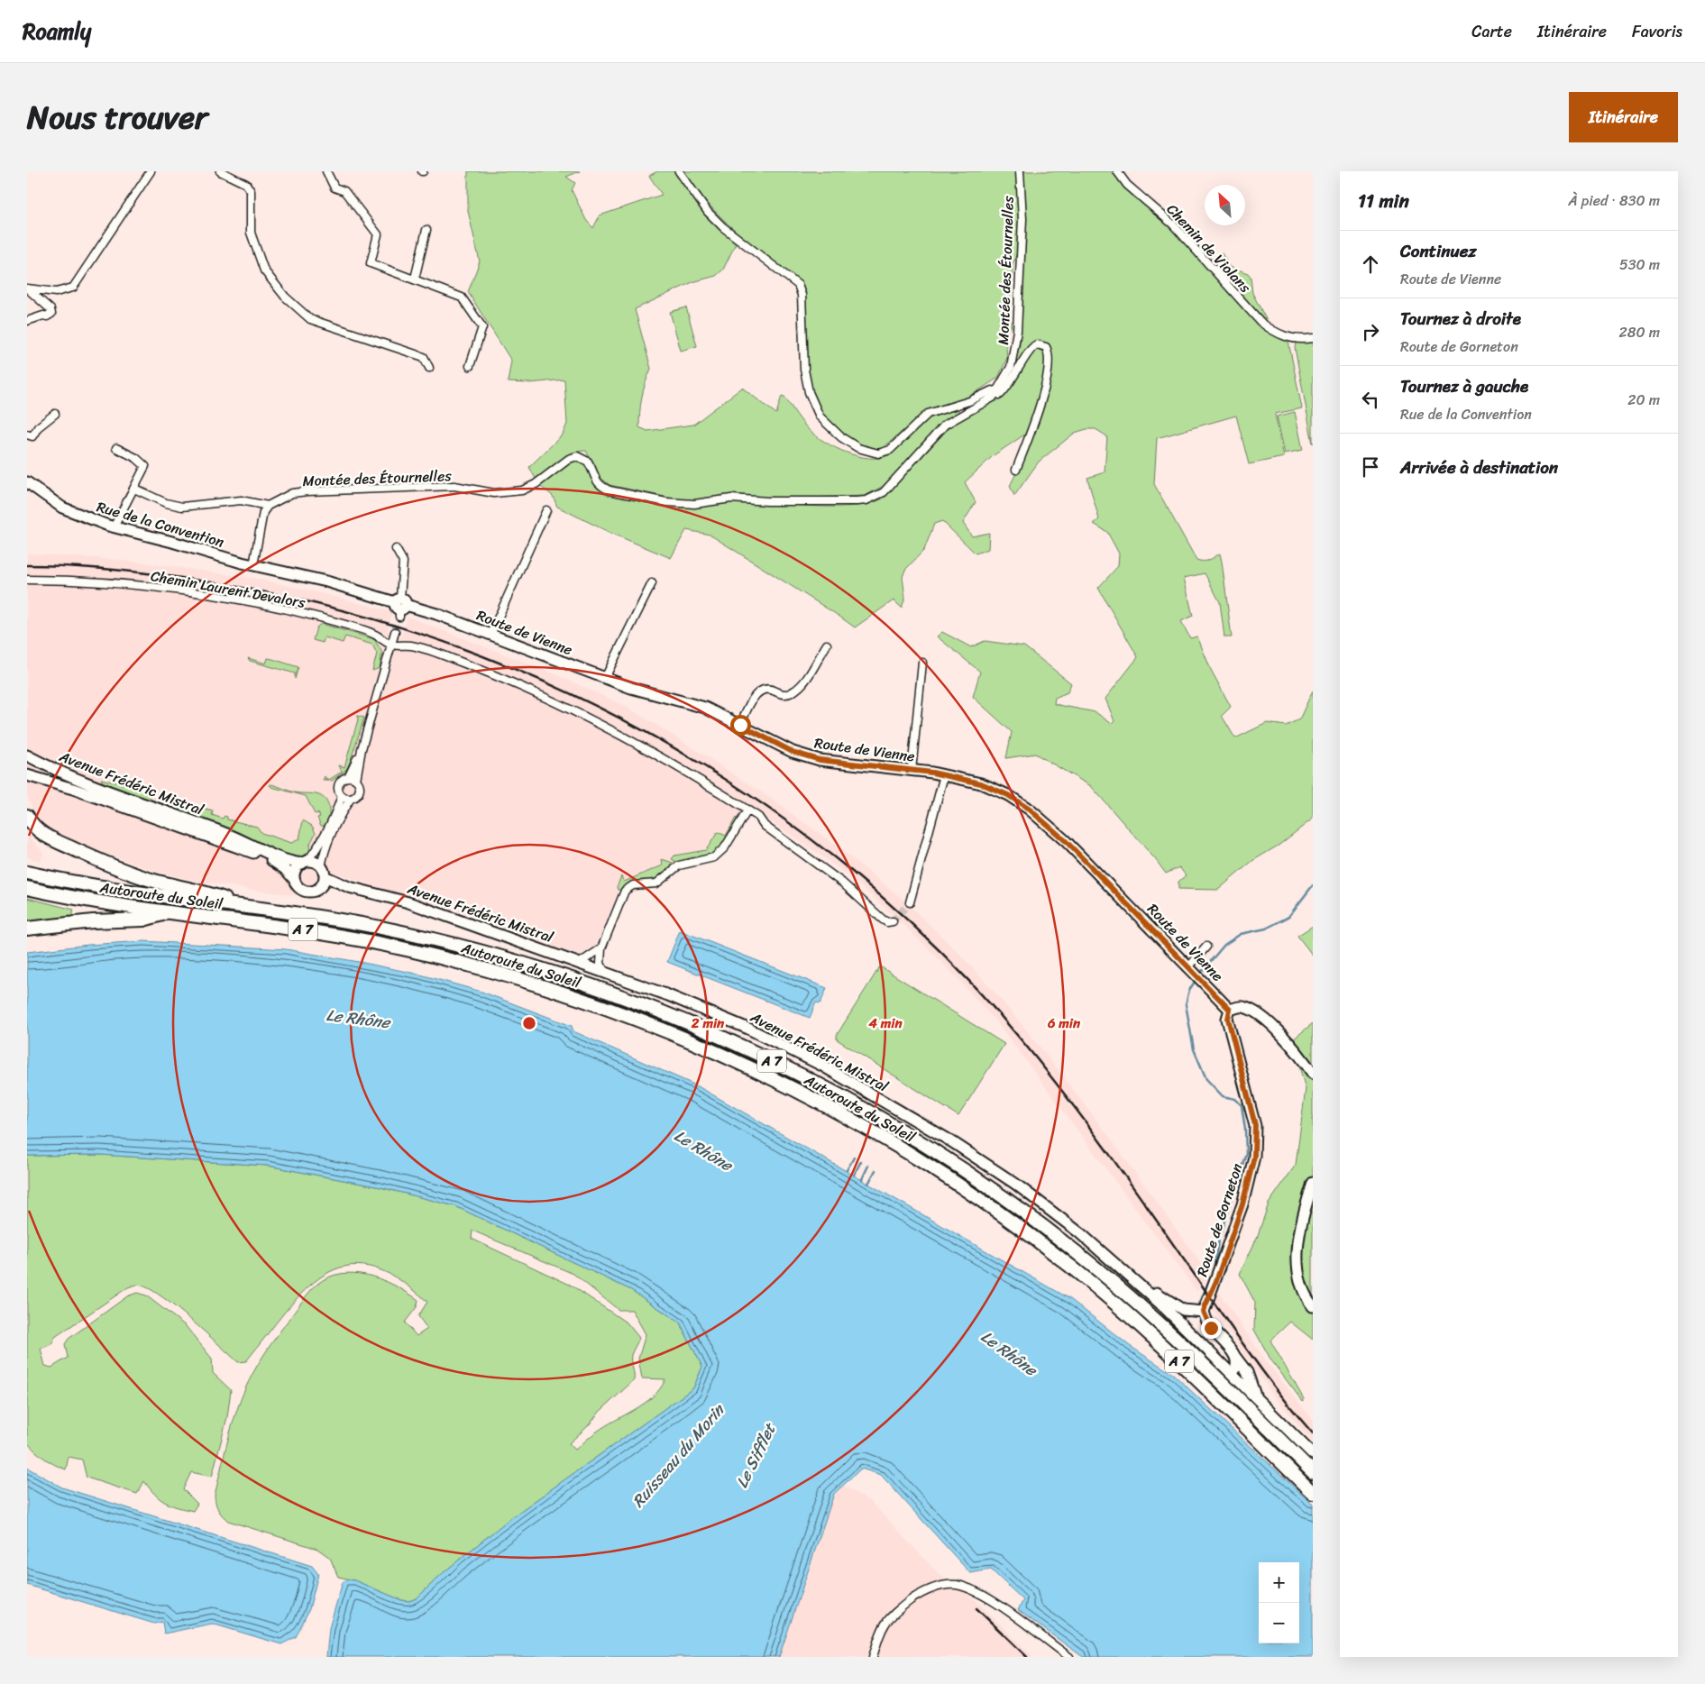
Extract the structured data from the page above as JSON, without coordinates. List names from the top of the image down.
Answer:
{
  "streets": {
    "highway": ["Autoroute du Soleil", "A 7"],
    "street": [
      "Chemin de Violans",
      "Montée des Étournelles",
      "Rue de la Convention",
      "Chemin Laurent Devalors",
      "Route de Vienne",
      "Avenue Frédéric Mistral",
      "Route de Gorneton"
    ]
  },
  "crossings": [
    ["Rue de la Convention", "Route de Vienne"],
    ["Route de Vienne", "Route de Gorneton"]
  ],
  "water": ["Le Rhône", "Ruisseau du Morin", "Le Sifflet"],
  "north": "top left",
  "page": {
    "header": "Roamly",
    "nav": ["Carte", "Itinéraire", "Favoris"],
    "title": "Nous trouver",
    "buttons": "Itinéraire",
    "heading": ["11 min", "À pied · 830 m"],
    "list": [
      ["Continuez", "Route de Vienne", "530 m"],
      ["Tournez à droite", "Route de Gorneton", "280 m"],
      ["Tournez à gauche", "Rue de la Convention", "20 m"],
      "Arrivée à destination"
    ],
    "map_buttons": ["+", "−"]
  },
  "rings": ["2 min", "4 min", "6 min"]
}
